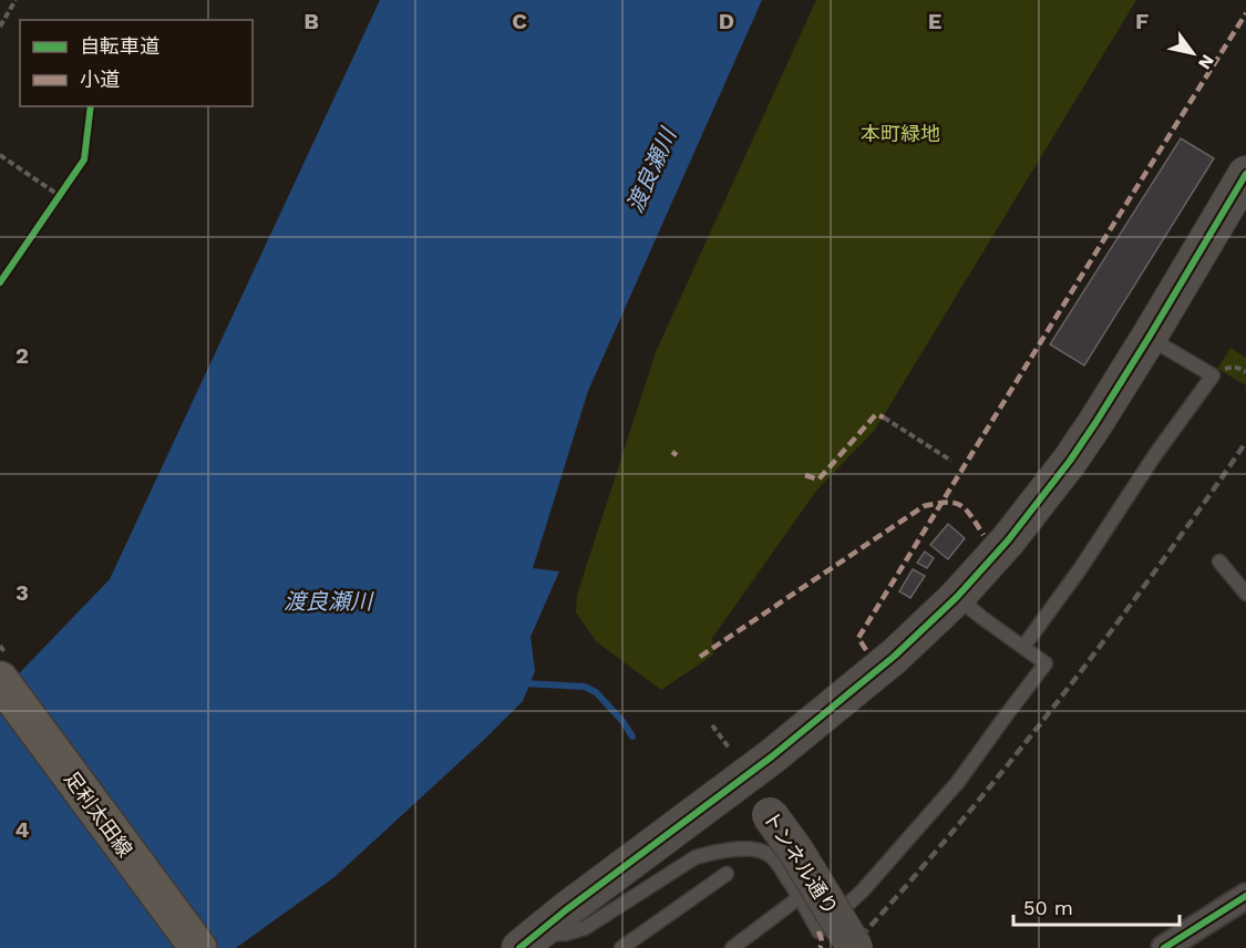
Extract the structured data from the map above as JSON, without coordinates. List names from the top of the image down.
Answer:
{
  "streets": {
    "main road": ["足利太田線"],
    "street": ["トンネル通り"]
  },
  "water": ["渡良瀬川"],
  "parks": ["本町緑地"],
  "legend": ["自転車道", "小道"],
  "scale_bar": "50 m",
  "north": "bottom right",
  "grid": {
    "columns": [
      "B",
      "C",
      "D",
      "E",
      "F"
    ],
    "rows": ["2", "3", "4"]
  }
}
